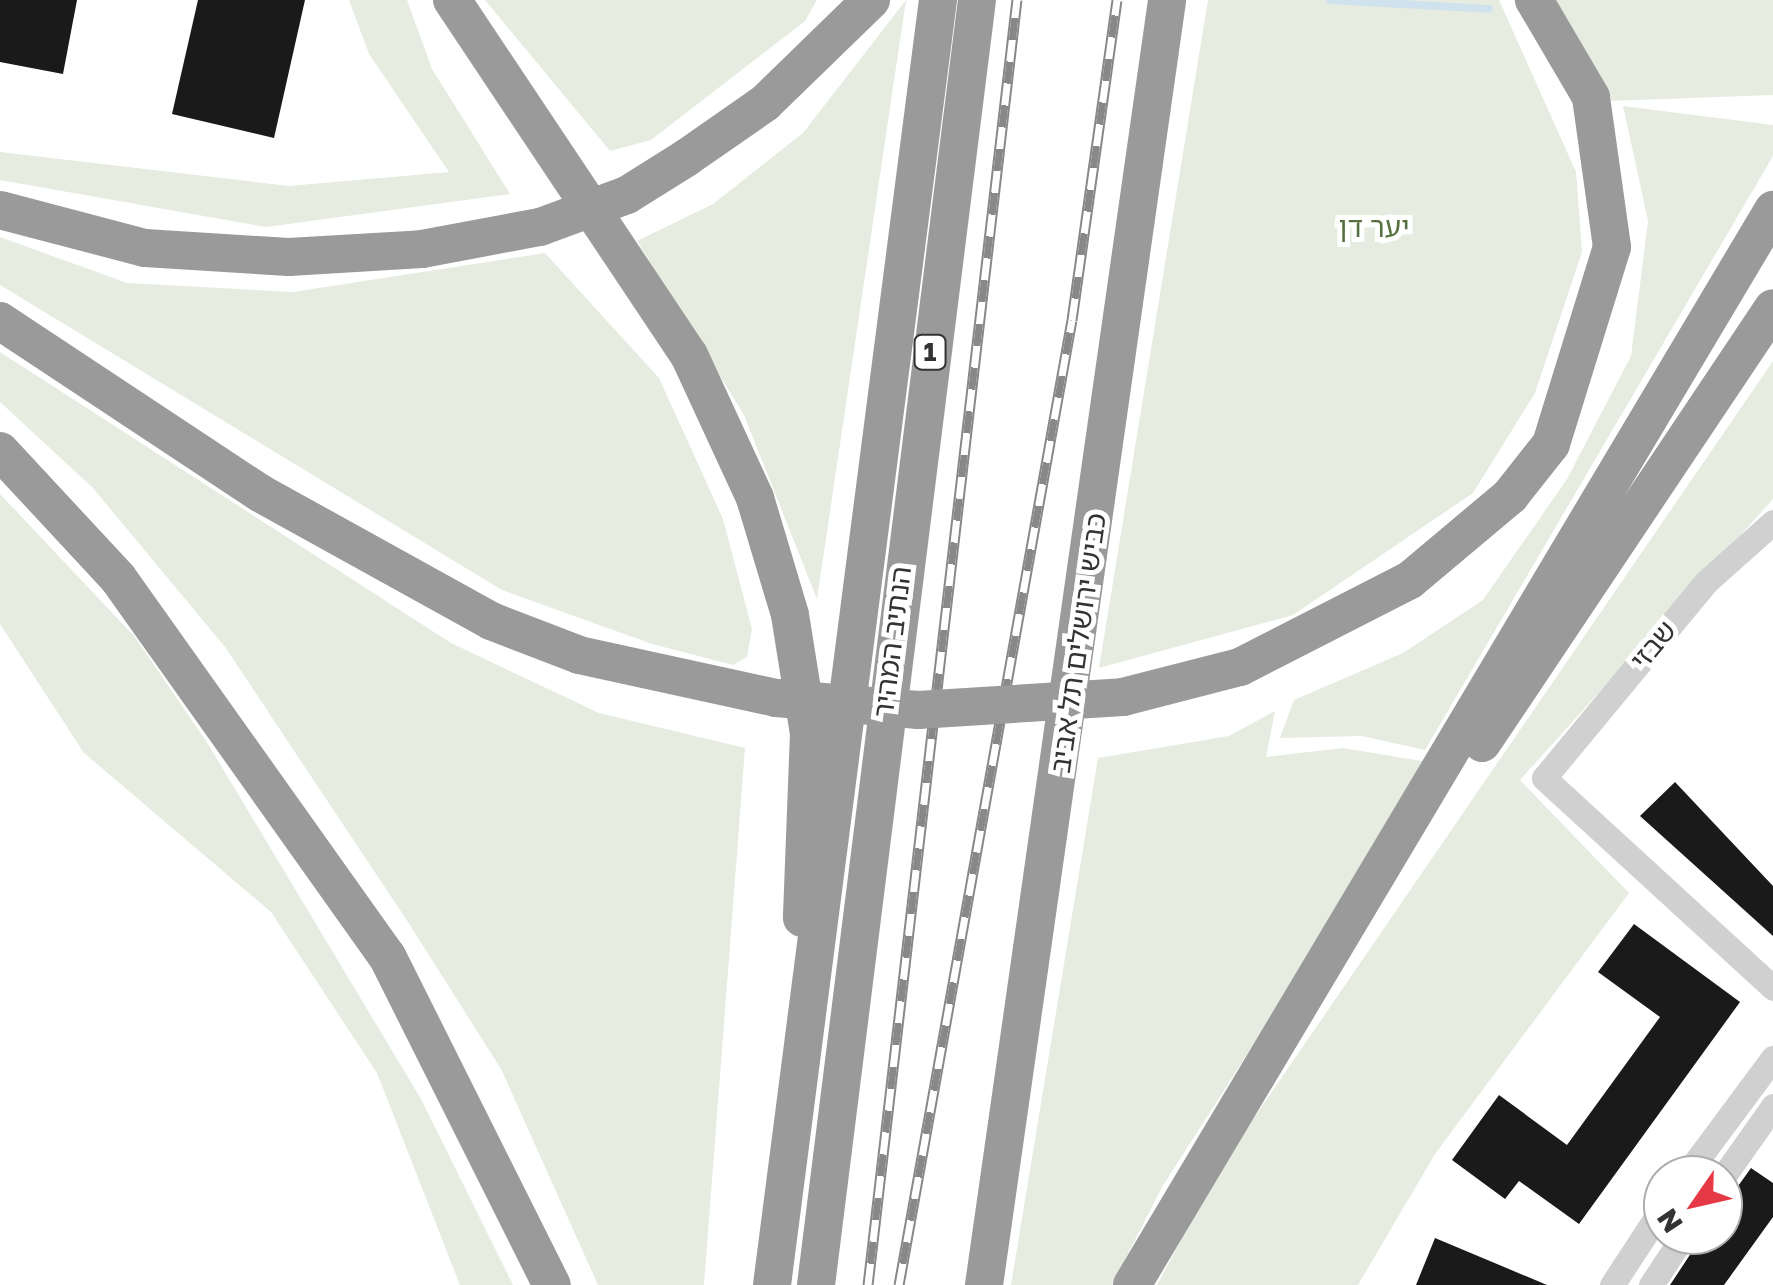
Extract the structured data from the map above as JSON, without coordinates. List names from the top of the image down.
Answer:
{
  "streets": {
    "highway": ["1", "הנתיב המהיר", "כביש ירושלים תל אביב"],
    "street": ["שבזי"]
  },
  "parks": ["יער דן"],
  "north": "bottom left"
}
